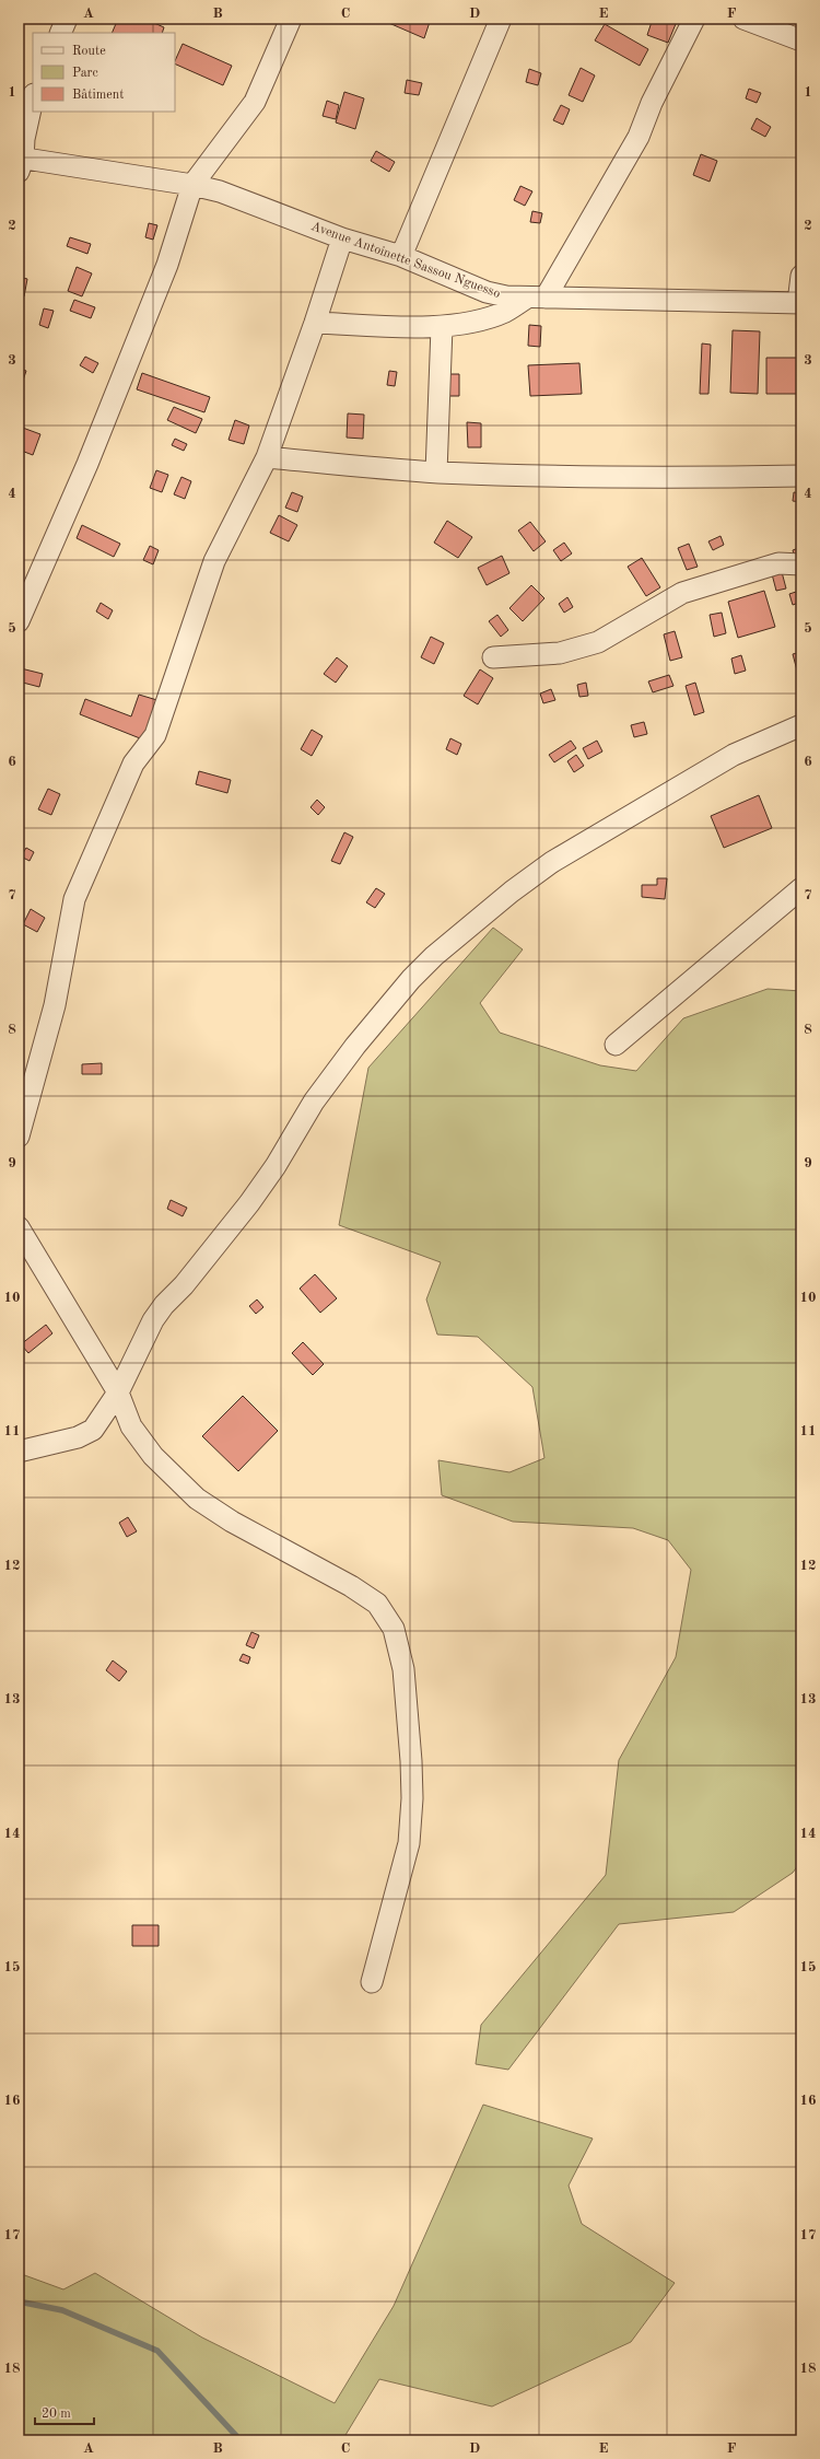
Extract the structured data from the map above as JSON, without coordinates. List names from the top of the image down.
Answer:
{
  "streets": {
    "street": ["Avenue Antoinette Sassou Nguesso"]
  },
  "legend": ["Route", "Parc", "Bâtiment"],
  "scale_bar": "20 m",
  "grid": {
    "columns": [
      "A",
      "B",
      "C",
      "D",
      "E",
      "F"
    ],
    "rows": [
      "1",
      "2",
      "3",
      "4",
      "5",
      "6",
      "7",
      "8",
      "9",
      "10",
      "11",
      "12",
      "13",
      "14",
      "15",
      "16",
      "17",
      "18"
    ]
  }
}
